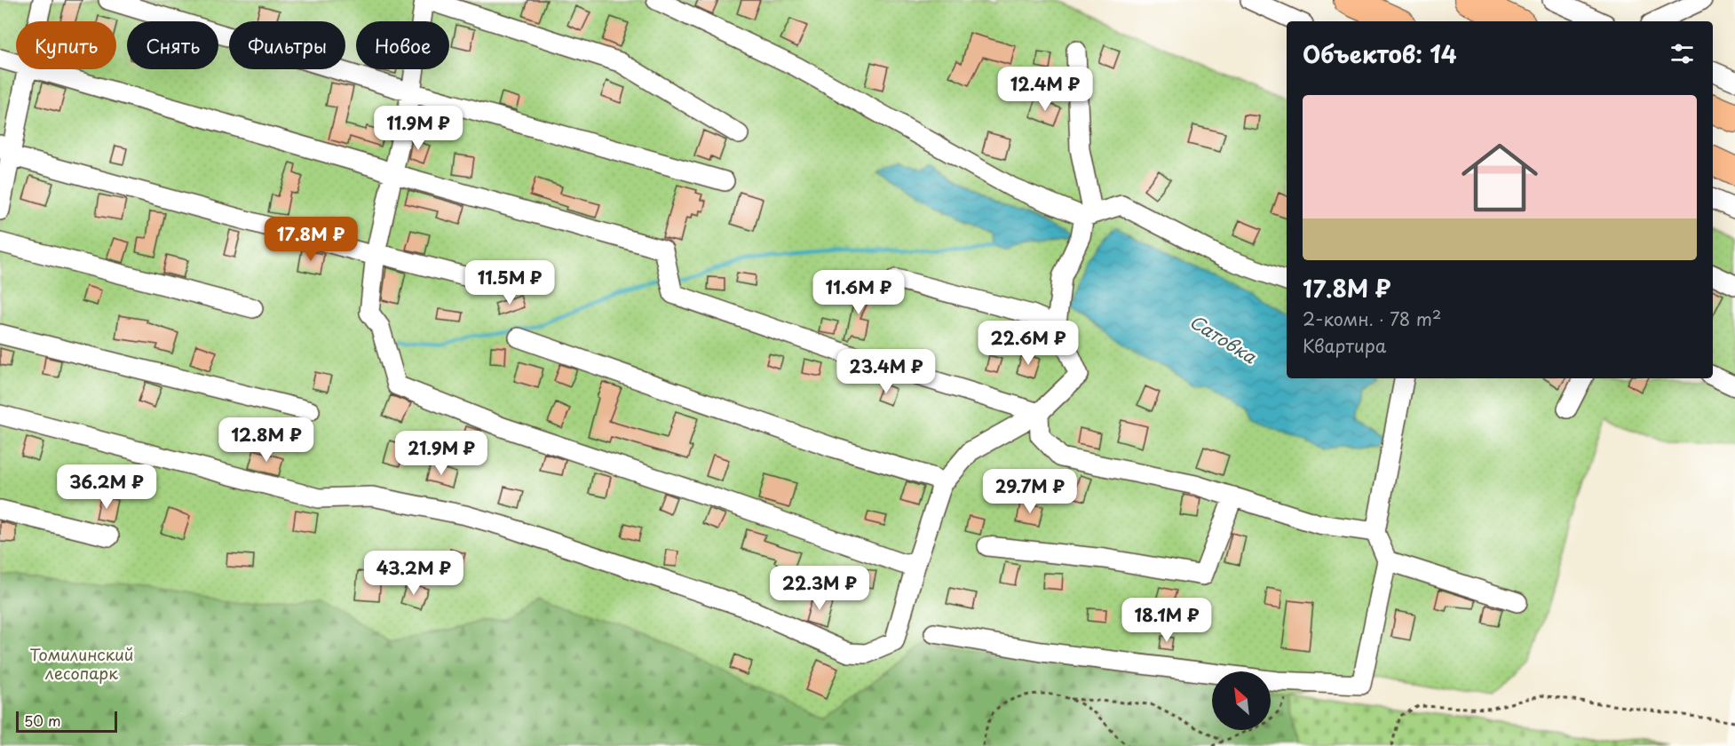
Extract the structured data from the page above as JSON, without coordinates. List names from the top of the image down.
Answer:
{
  "water": ["Сатовка"],
  "parks": ["Томилинский лесопарк"],
  "scale_bar": "50 m",
  "north": "top left",
  "page": {
    "chip": [
      "Купить",
      "Снять",
      "Фильтры",
      "Новое"
    ],
    "heading": "Объектов: 14",
    "price": [
      "12.4M ₽",
      "11.9M ₽",
      "17.8M ₽",
      "11.5M ₽",
      "11.6M ₽",
      "22.6M ₽",
      "23.4M ₽",
      "12.8M ₽",
      "21.9M ₽",
      "36.2M ₽",
      "29.7M ₽",
      "43.2M ₽",
      "22.3M ₽",
      "18.1M ₽"
    ],
    "list": [
      {
        "name": "17.8M ₽",
        "note": "2-комн. · 78 m² · Квартира"
      }
    ],
    "scale": "50 m"
  }
}
